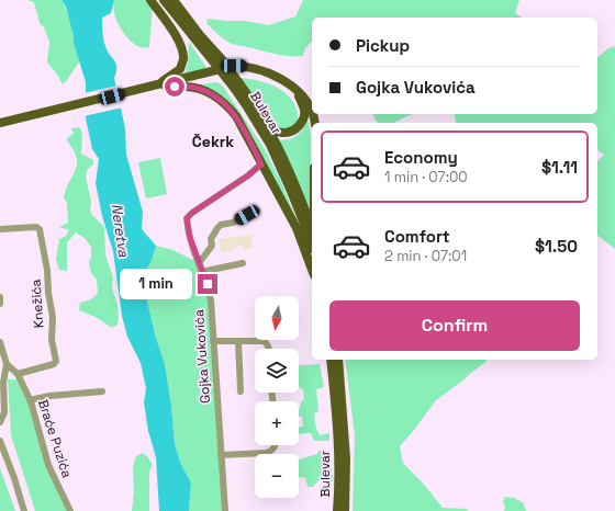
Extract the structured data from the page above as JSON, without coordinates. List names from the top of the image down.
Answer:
{
  "streets": {
    "main road": ["Bulevar"],
    "street": ["Knežića", "Gojka Vukovića", "Braće Puzića"]
  },
  "crossings": [
    ["Knežića", "Braće Puzića"]
  ],
  "districts": ["Čekrk"],
  "water": ["Neretva"],
  "north": "bottom",
  "page": {
    "banner": ["Pickup", "Gojka Vukovića"],
    "list": [
      {
        "name": "Economy",
        "note": "1 min · 07:00",
        "value": "$1.11"
      },
      {
        "name": "Comfort",
        "note": "2 min · 07:01",
        "value": "$1.50"
      }
    ],
    "bubble": "1 min",
    "buttons": "Confirm",
    "map_buttons": ["+", "−"]
  }
}
